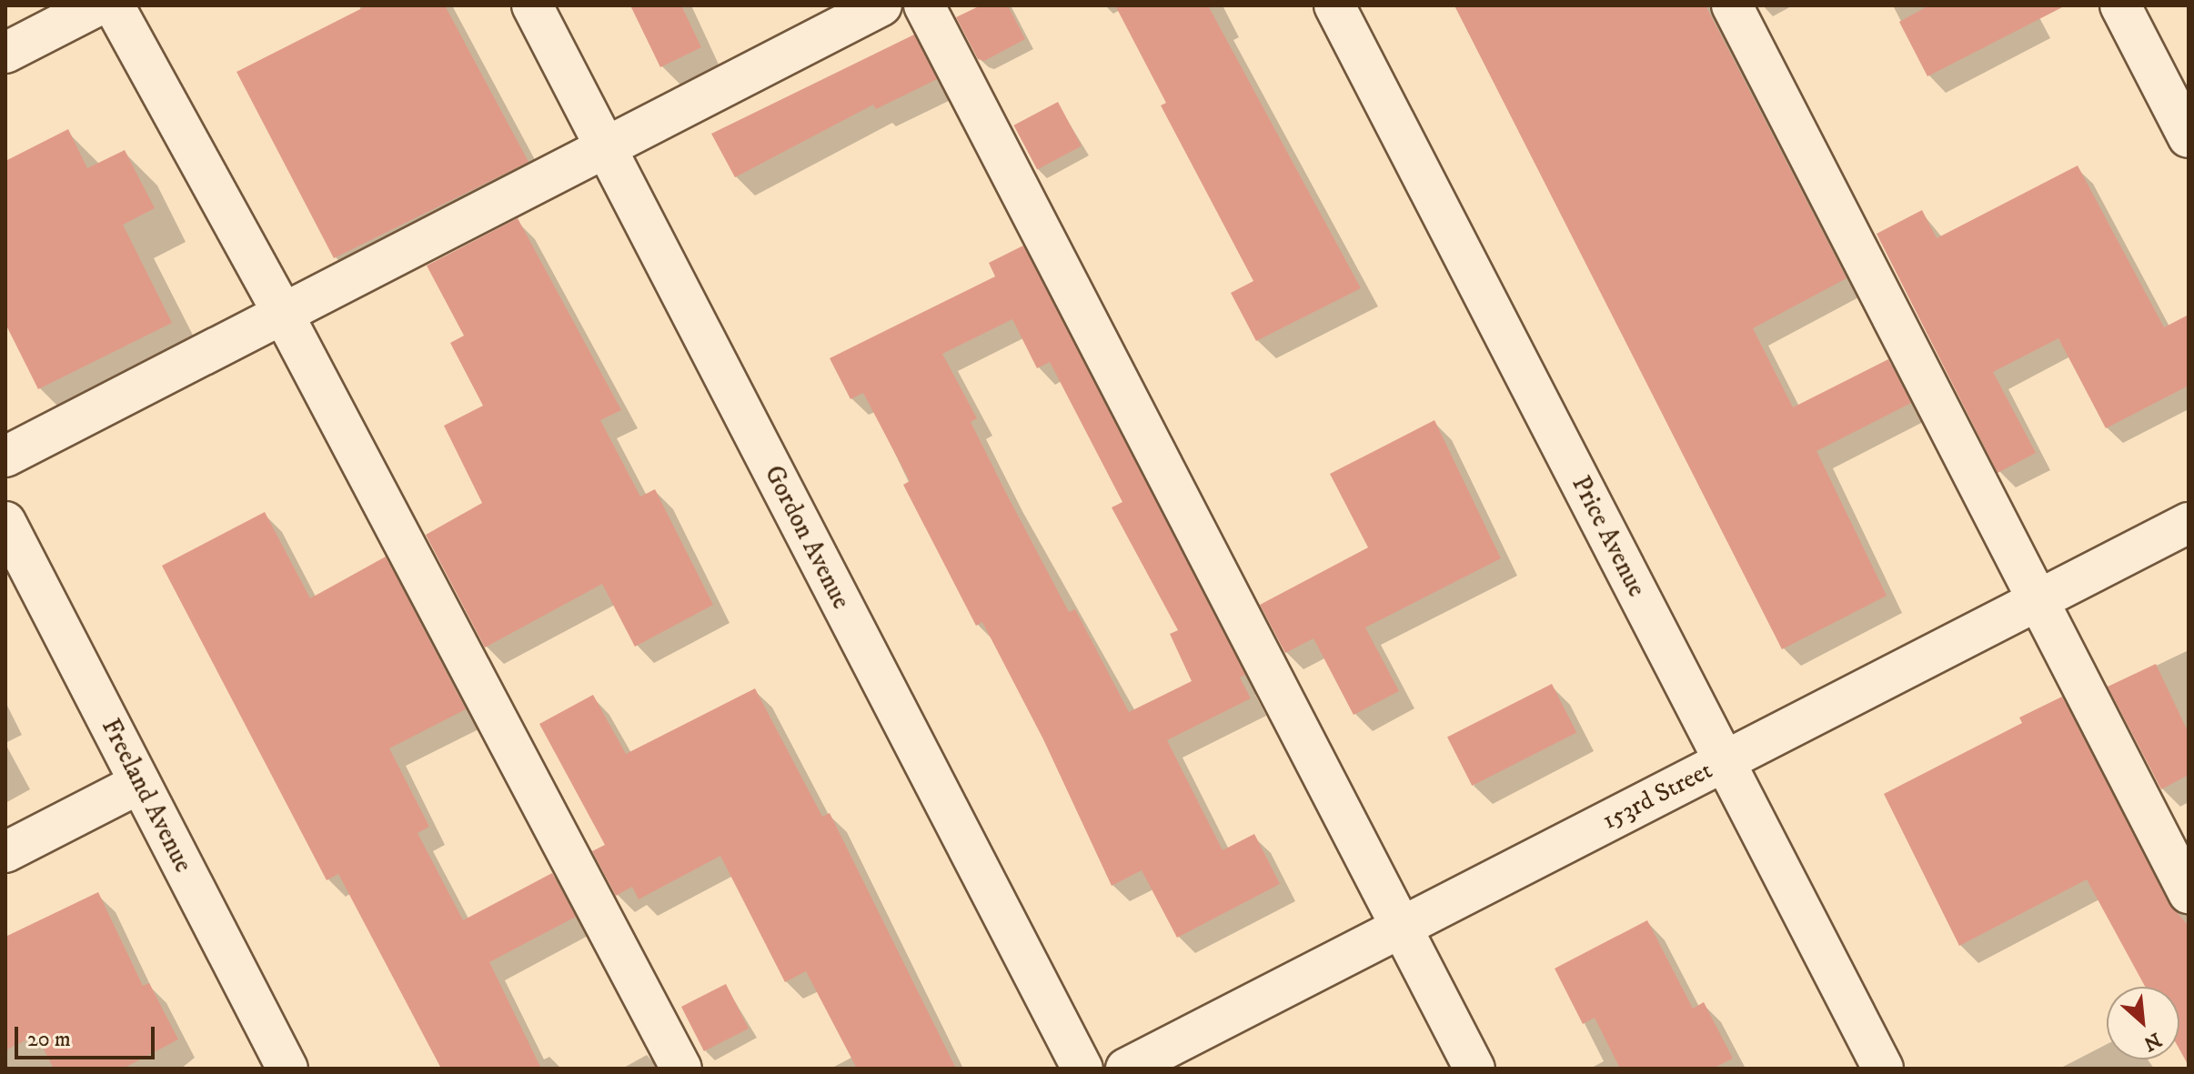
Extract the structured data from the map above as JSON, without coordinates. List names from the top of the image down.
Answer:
{
  "streets": {
    "street": [
      "Price Avenue",
      "Gordon Avenue",
      "Freeland Avenue",
      "153rd Street"
    ]
  },
  "crossings": [
    ["Price Avenue", "153rd Street"]
  ],
  "scale_bar": "20 m",
  "north": "bottom right"
}
